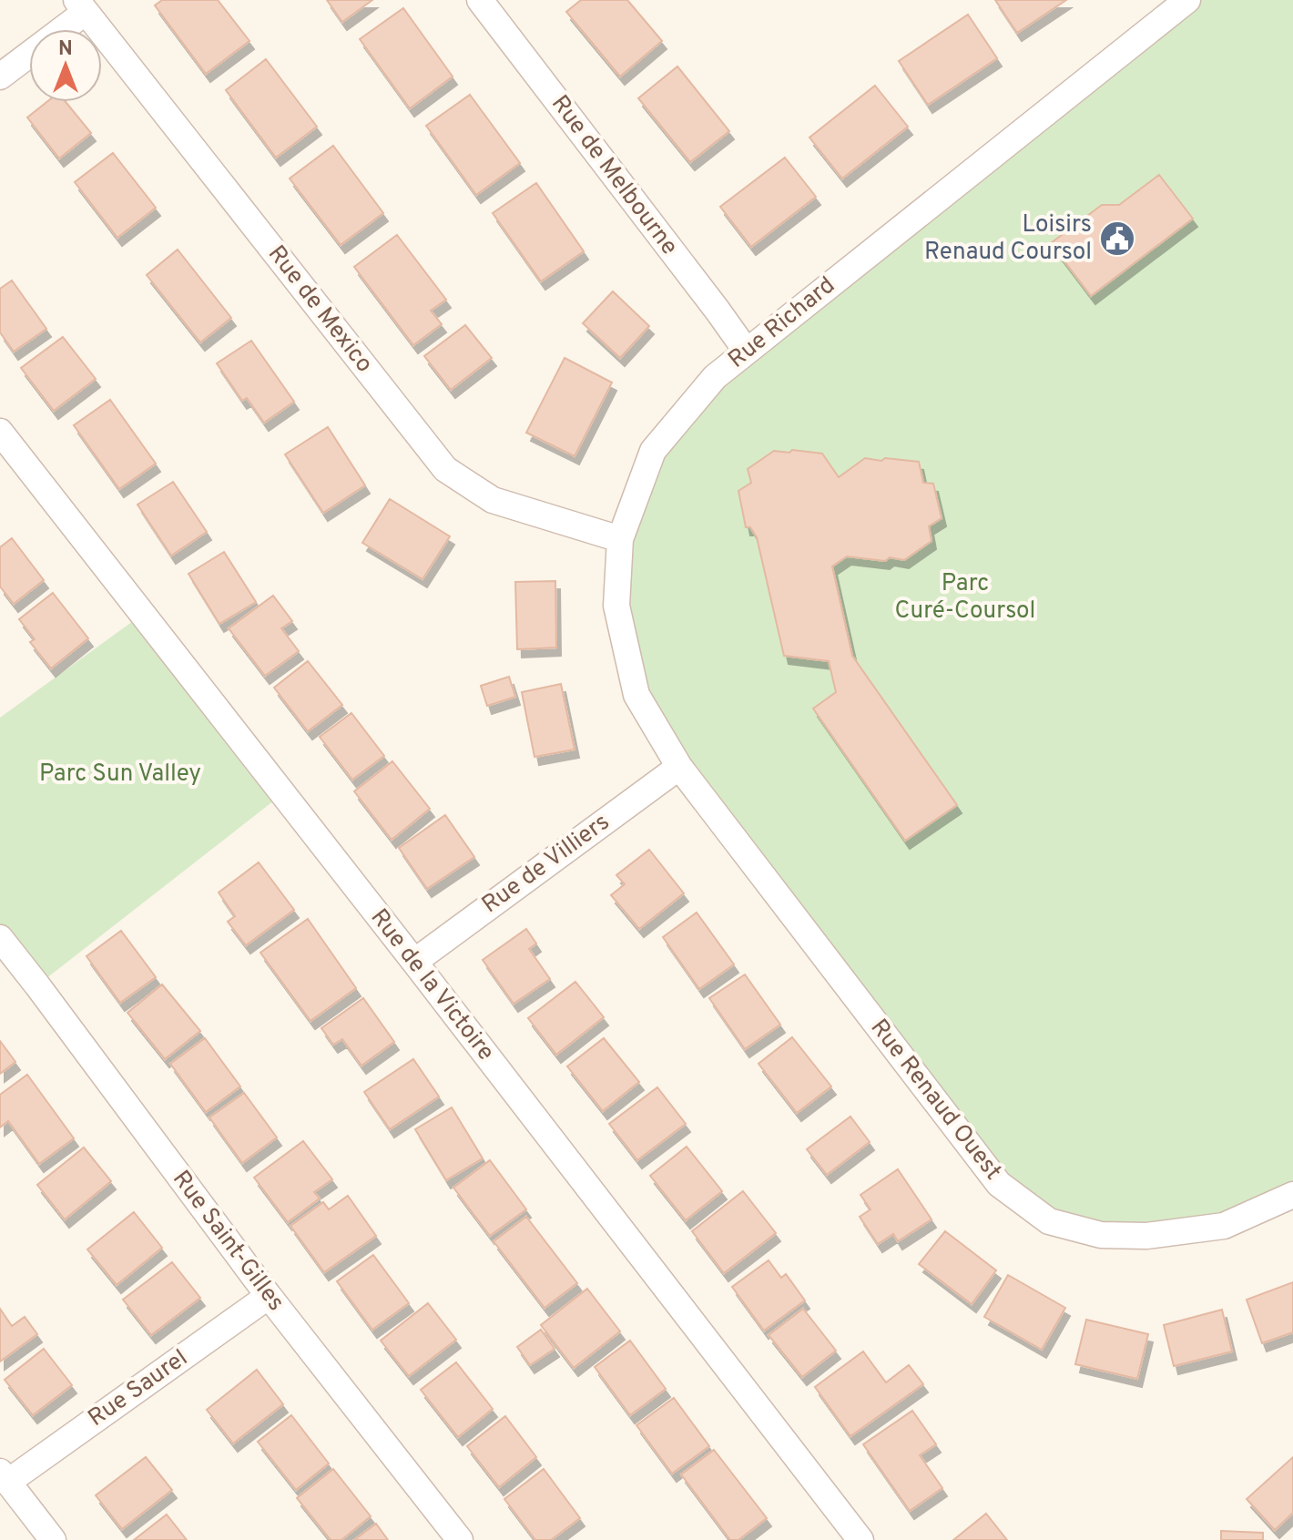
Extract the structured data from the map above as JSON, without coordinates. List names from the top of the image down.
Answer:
{
  "streets": {
    "street": [
      "Rue de Melbourne",
      "Rue de Mexico",
      "Rue Richard",
      "Rue de Villiers",
      "Rue de la Victoire",
      "Rue Renaud Ouest",
      "Rue Saint-Gilles",
      "Rue Saurel"
    ]
  },
  "crossings": [
    ["Rue de Melbourne", "Rue Richard"],
    ["Rue de Mexico", "Rue Richard"],
    ["Rue Richard", "Rue de Villiers"],
    ["Rue Richard", "Rue Renaud Ouest"],
    ["Rue de Villiers", "Rue de la Victoire"],
    ["Rue de Villiers", "Rue Renaud Ouest"],
    ["Rue Saint-Gilles", "Rue Saurel"]
  ],
  "parks": ["Parc Curé-Coursol", "Parc Sun Valley"],
  "places": {
    "public building": ["Loisirs Renaud Coursol"]
  },
  "north": "top"
}
